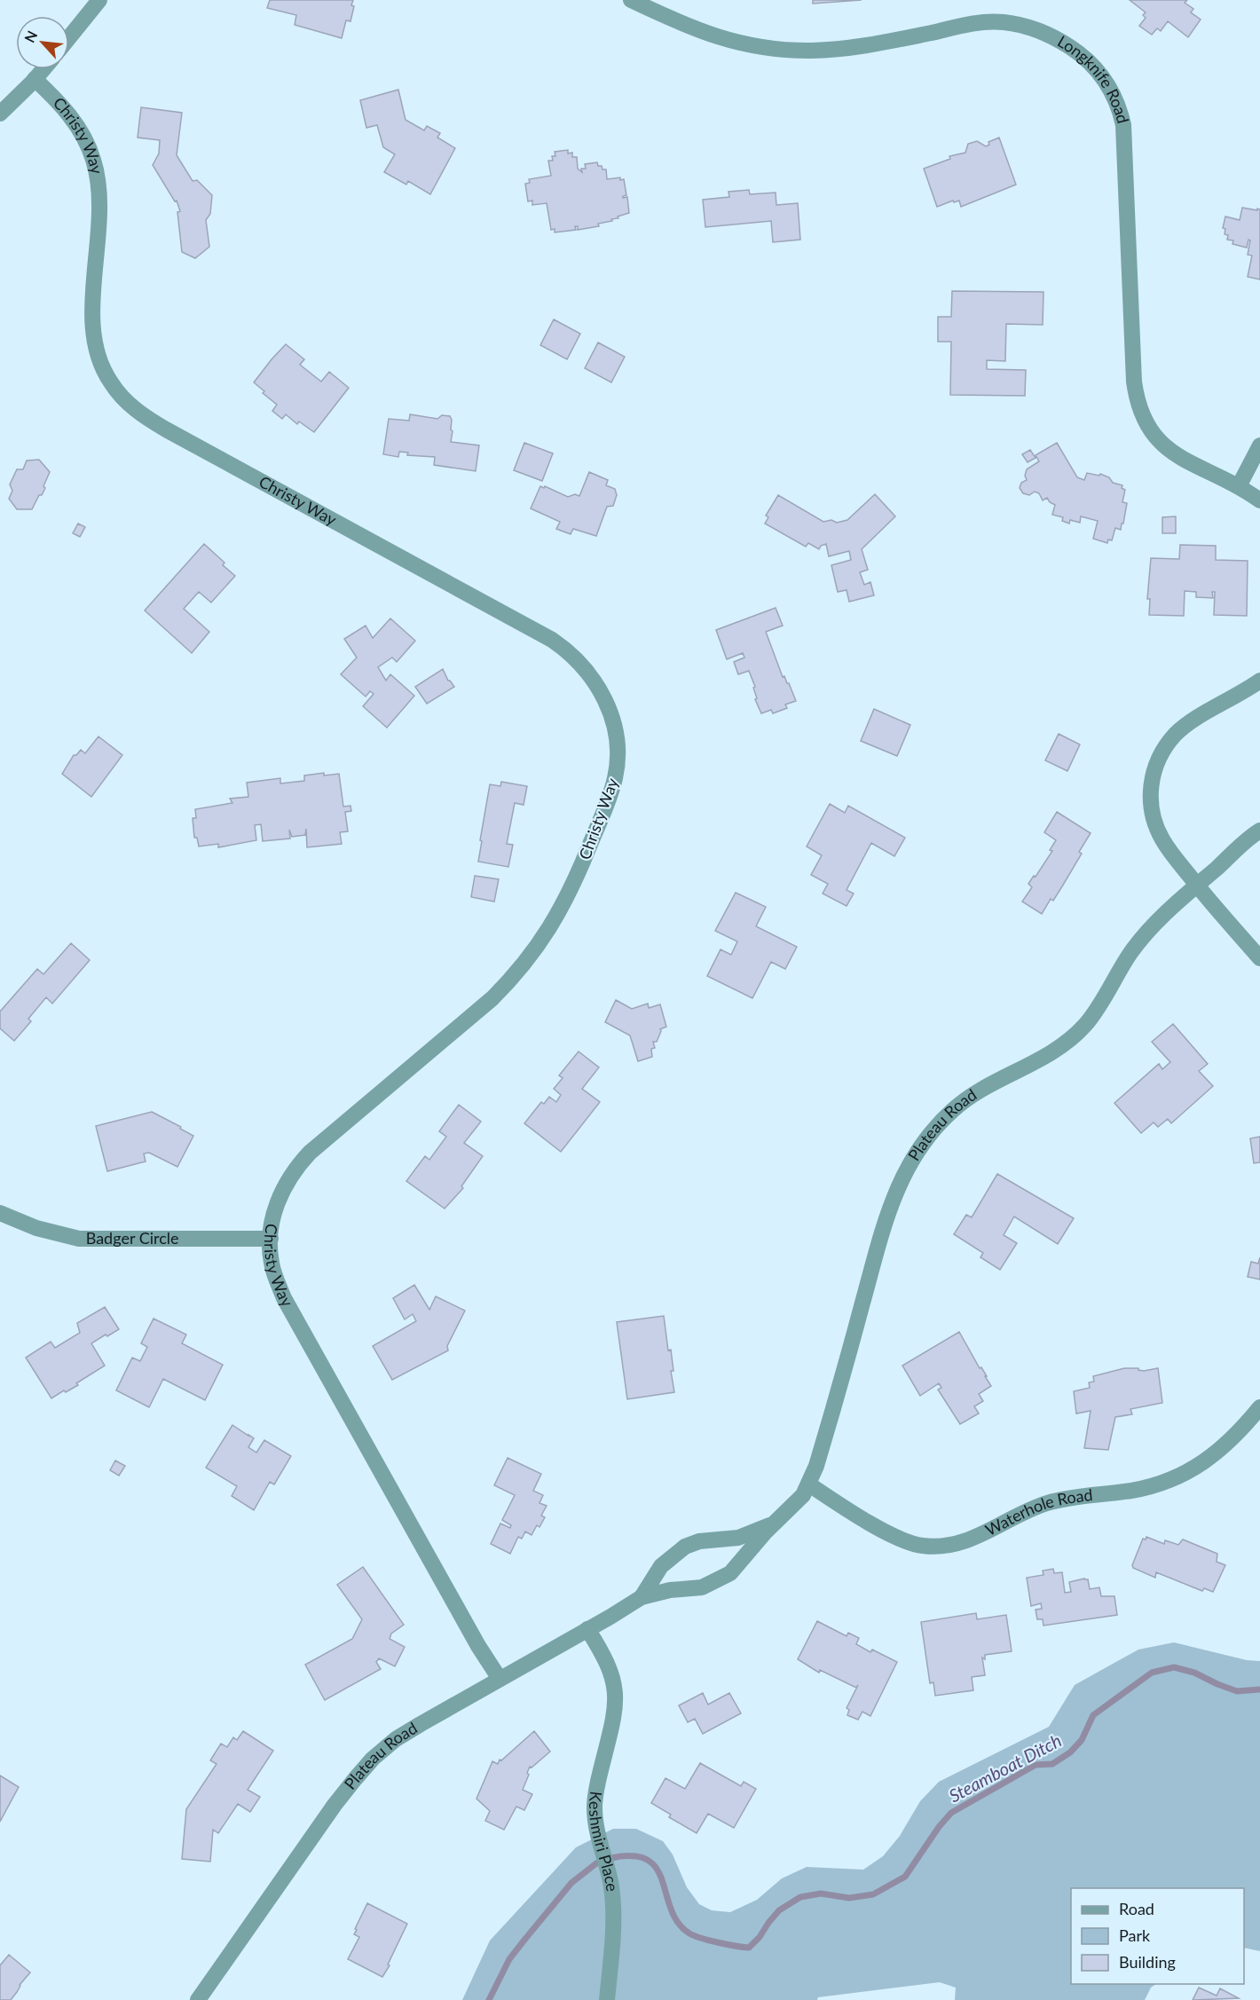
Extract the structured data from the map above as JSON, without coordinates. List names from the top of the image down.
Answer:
{
  "streets": {
    "street": [
      "Longknife Road",
      "Christy Way",
      "Plateau Road",
      "Badger Circle",
      "Waterhole Road",
      "Keshmiri Place"
    ]
  },
  "crossings": [
    ["Christy Way", "Plateau Road"],
    ["Christy Way", "Badger Circle"],
    ["Plateau Road", "Waterhole Road"],
    ["Plateau Road", "Keshmiri Place"]
  ],
  "water": ["Steamboat Ditch"],
  "legend": ["Road", "Park", "Building"],
  "north": "top left"
}
